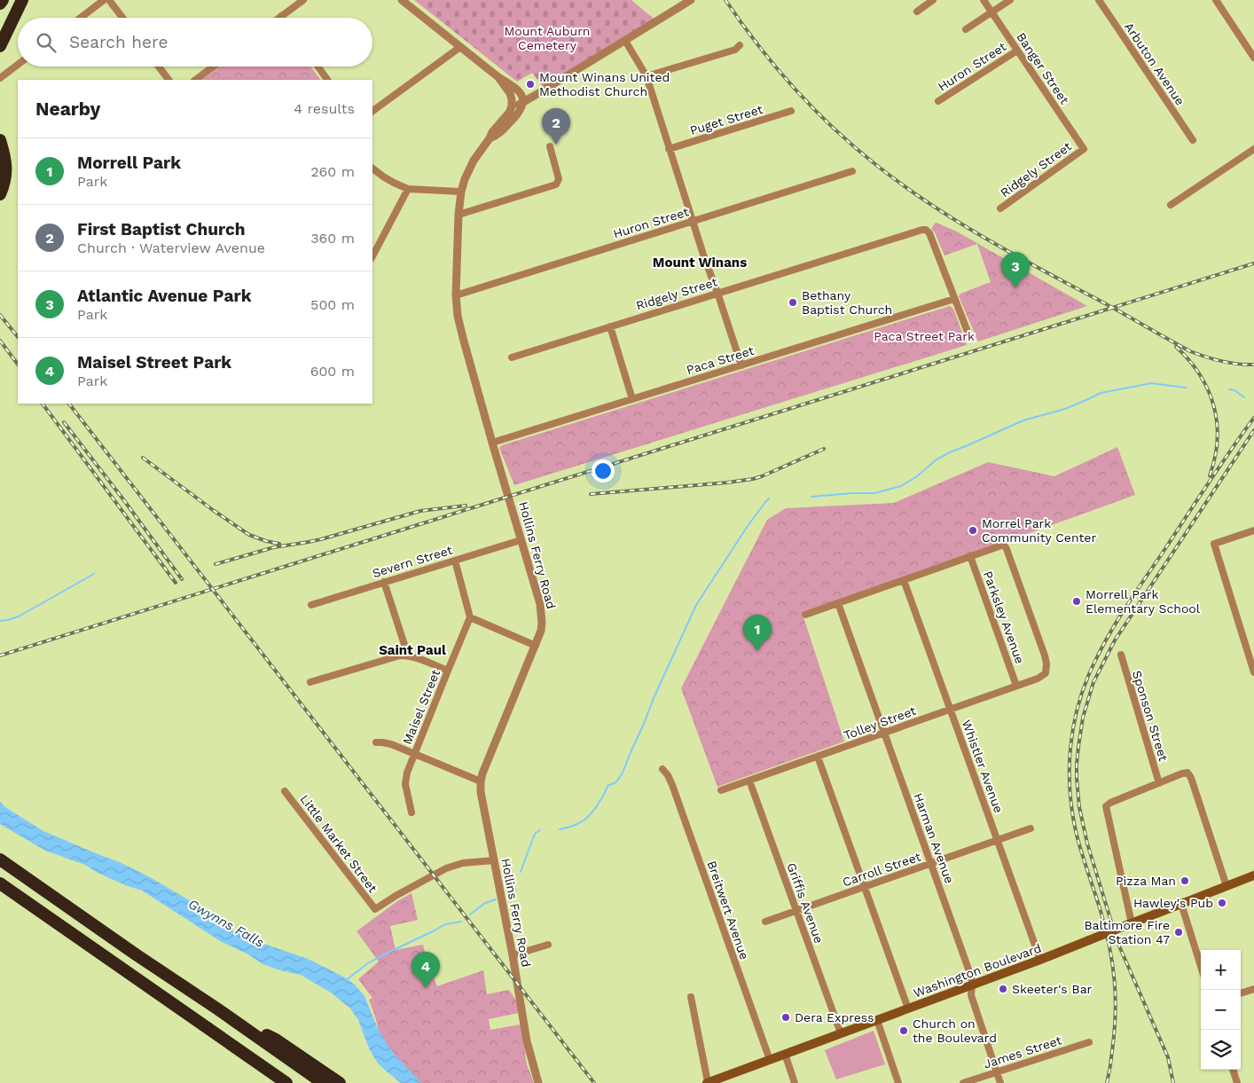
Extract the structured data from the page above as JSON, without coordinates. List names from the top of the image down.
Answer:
{
  "streets": {
    "main road": ["Washington Boulevard"],
    "street": [
      "Arbuton Avenue",
      "Huron Street",
      "Banger Street",
      "Puget Street",
      "Ridgely Street",
      "Paca Street",
      "Hollins Ferry Road",
      "Severn Street",
      "Parksley Avenue",
      "Maisel Street",
      "Sponson Street",
      "Tolley Street",
      "Whistler Avenue",
      "Harman Avenue",
      "Little Market Street",
      "Carroll Street",
      "Griffis Avenue",
      "Breitwert Avenue",
      "James Street"
    ]
  },
  "crossings": [
    ["Huron Street", "Banger Street"],
    ["Huron Street", "Hollins Ferry Road"],
    ["Banger Street", "Ridgely Street"],
    ["Ridgely Street", "Paca Street"],
    ["Paca Street", "Hollins Ferry Road"],
    ["Hollins Ferry Road", "Severn Street"],
    ["Hollins Ferry Road", "Little Market Street"],
    ["Parksley Avenue", "Tolley Street"],
    ["Tolley Street", "Whistler Avenue"],
    ["Tolley Street", "Harman Avenue"],
    ["Tolley Street", "Griffis Avenue"],
    ["Whistler Avenue", "Carroll Street"],
    ["Whistler Avenue", "Washington Boulevard"],
    ["Harman Avenue", "Carroll Street"],
    ["Harman Avenue", "Washington Boulevard"],
    ["Harman Avenue", "James Street"],
    ["Carroll Street", "Griffis Avenue"],
    ["Griffis Avenue", "Washington Boulevard"],
    ["Breitwert Avenue", "Washington Boulevard"]
  ],
  "districts": ["Mount Winans", "Saint Paul"],
  "water": ["Gwynns Falls"],
  "parks": ["Mount Auburn Cemetery", "Paca Street Park"],
  "places": [
    "Mount Winans United Methodist Church",
    "Bethany Baptist Church",
    "Morrel Park Community Center",
    "Morrell Park Elementary School",
    "Pizza Man",
    "Hawley's Pub",
    "Baltimore Fire Station 47",
    "Skeeter's Bar",
    "Dera Express",
    "Church on the Boulevard"
  ],
  "page": {
    "search": "Search here",
    "heading": ["Nearby", "4 results"],
    "pins": [
      "2",
      "3",
      "1",
      "4"
    ],
    "list": [
      {
        "mark": "1",
        "name": "Morrell Park",
        "note": "Park",
        "value": "260 m"
      },
      {
        "mark": "2",
        "name": "First Baptist Church",
        "note": "Church · Waterview Avenue",
        "value": "360 m"
      },
      {
        "mark": "3",
        "name": "Atlantic Avenue Park",
        "note": "Park",
        "value": "500 m"
      },
      {
        "mark": "4",
        "name": "Maisel Street Park",
        "note": "Park",
        "value": "600 m"
      }
    ],
    "map_buttons": ["+", "−"]
  }
}
